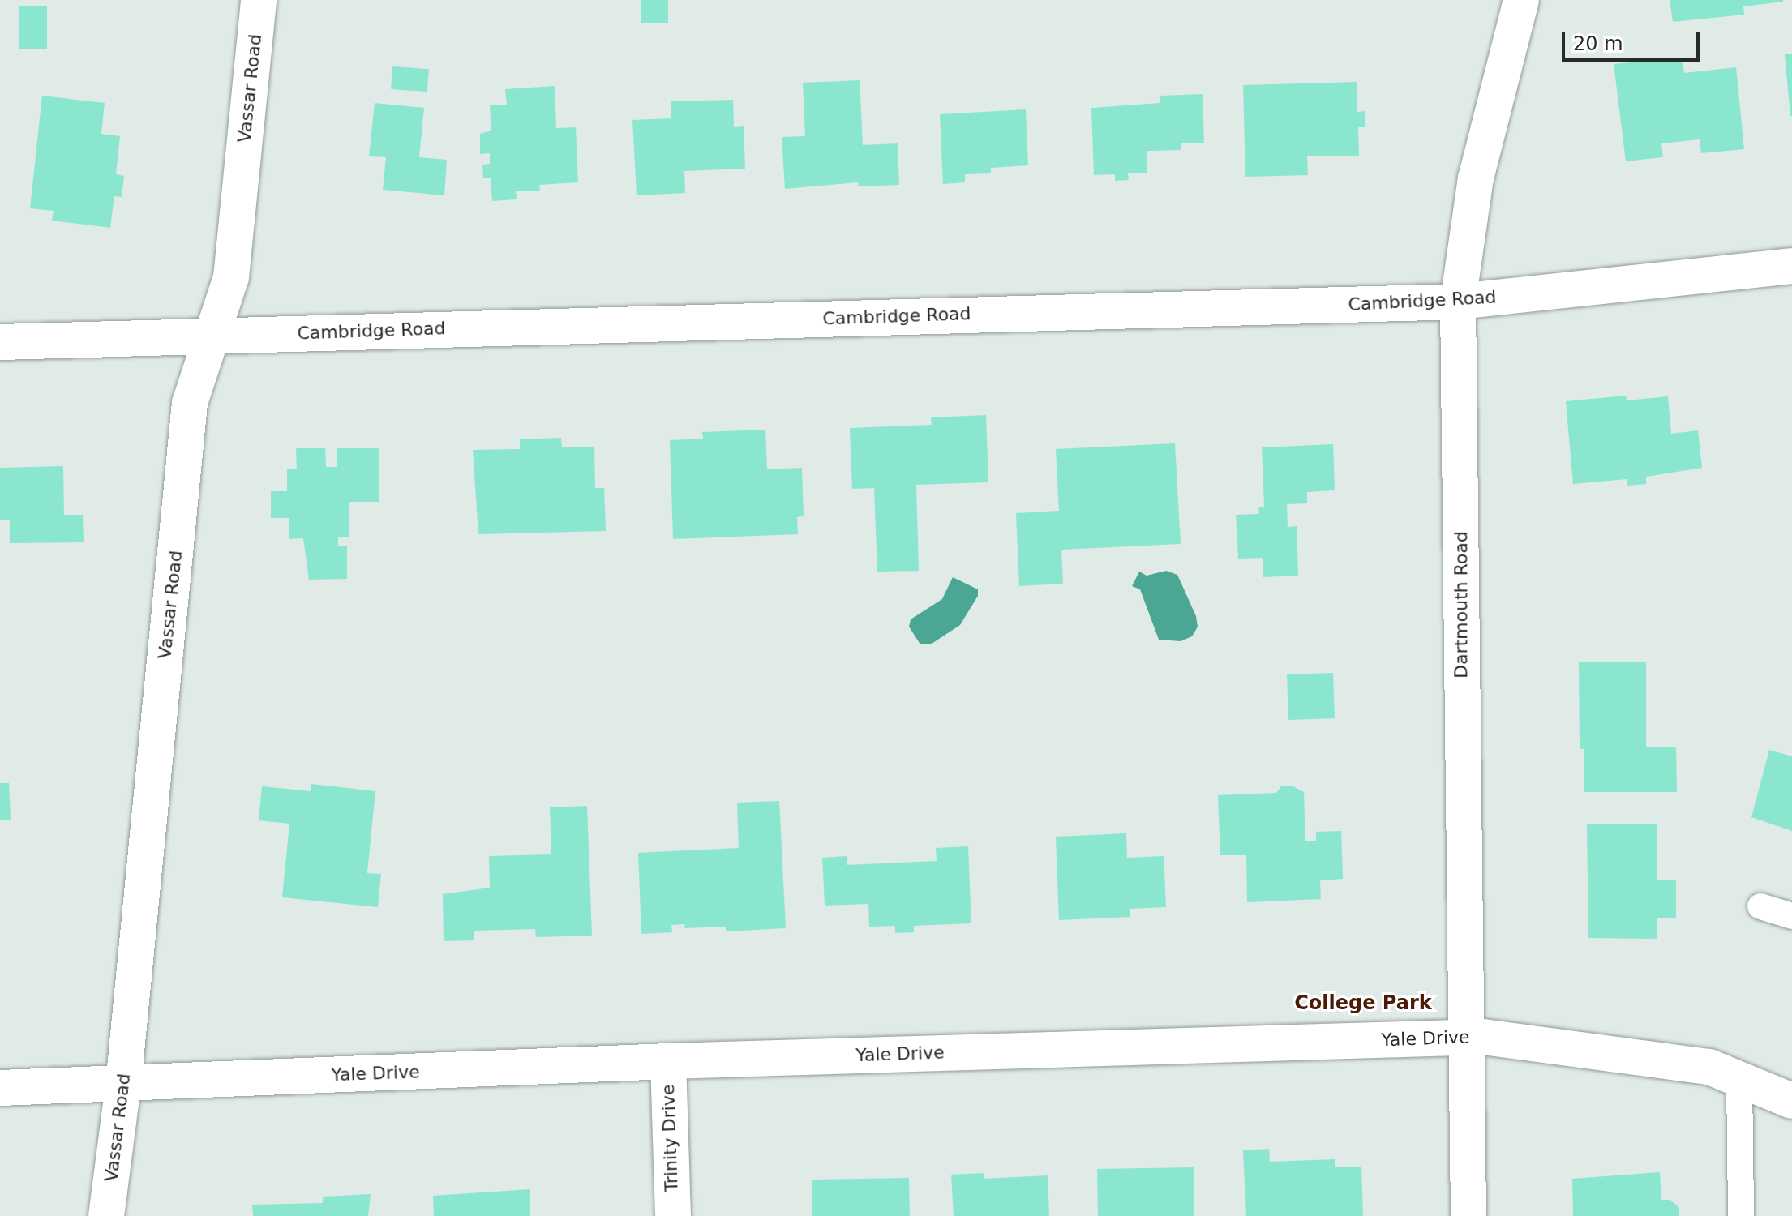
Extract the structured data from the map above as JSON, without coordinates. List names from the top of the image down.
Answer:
{
  "streets": {
    "street": [
      "Vassar Road",
      "Cambridge Road",
      "Dartmouth Road",
      "Yale Drive",
      "Trinity Drive"
    ]
  },
  "crossings": [
    ["Vassar Road", "Cambridge Road"],
    ["Vassar Road", "Yale Drive"],
    ["Cambridge Road", "Dartmouth Road"],
    ["Dartmouth Road", "Yale Drive"],
    ["Yale Drive", "Trinity Drive"]
  ],
  "districts": ["College Park"],
  "scale_bar": "20 m"
}
